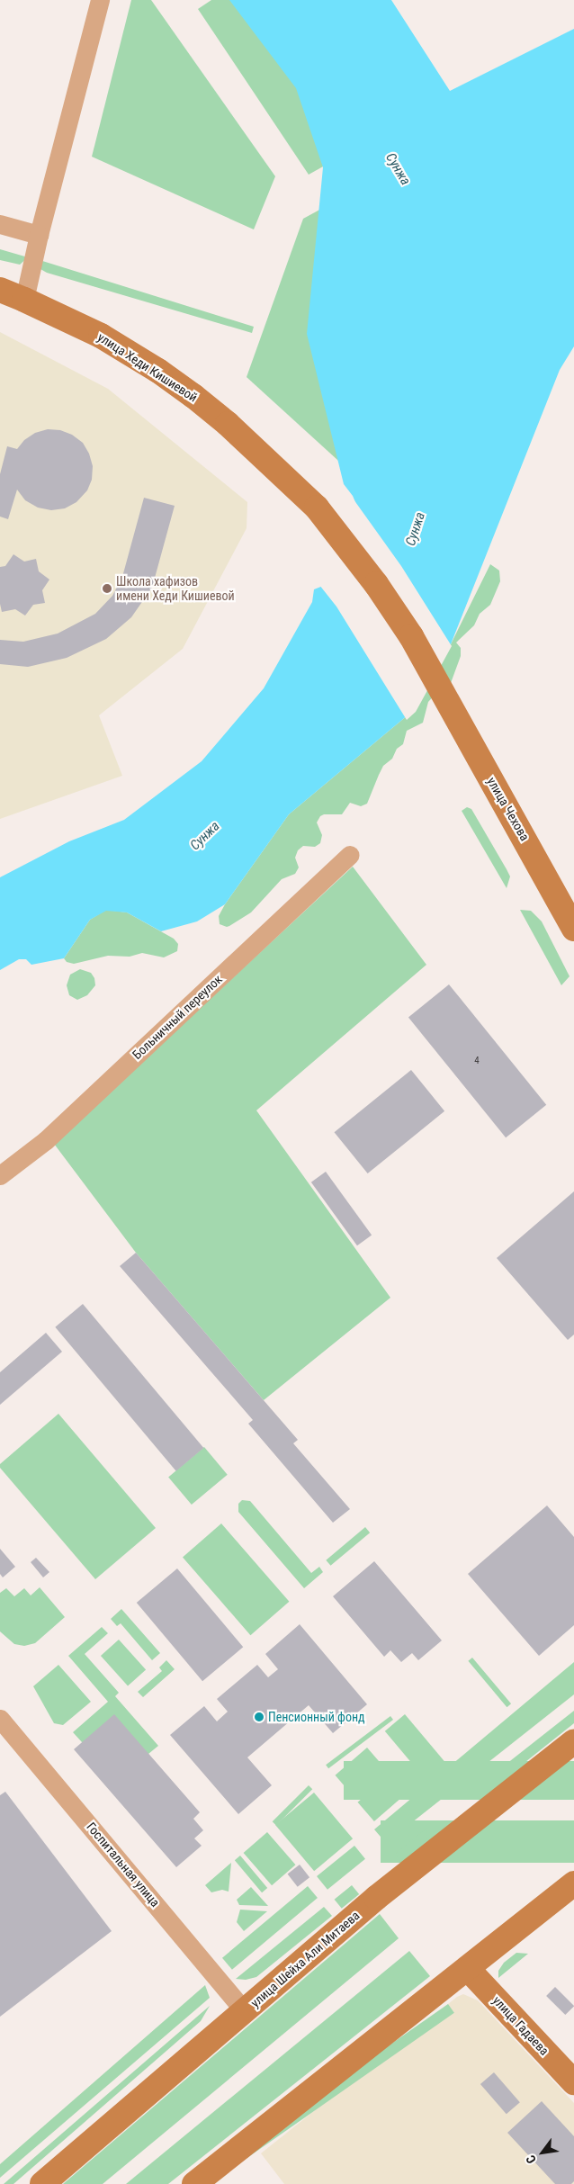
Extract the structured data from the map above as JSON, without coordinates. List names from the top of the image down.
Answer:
{
  "streets": {
    "main road": [
      "улица Хеди Кишиевой",
      "улица Чехова",
      "улица Шейха Али Митаева",
      "улица Гадаева"
    ],
    "street": ["Больничный переулок", "Госпитальная улица"]
  },
  "crossings": [
    ["улица Хеди Кишиевой", "улица Чехова"],
    ["Госпитальная улица", "улица Шейха Али Митаева"]
  ],
  "water": ["Сунжа"],
  "places": ["Школа хафизов имени Хеди Кишиевой", "Пенсионный фонд"],
  "house_numbers": ["4"],
  "north": "bottom left"
}
